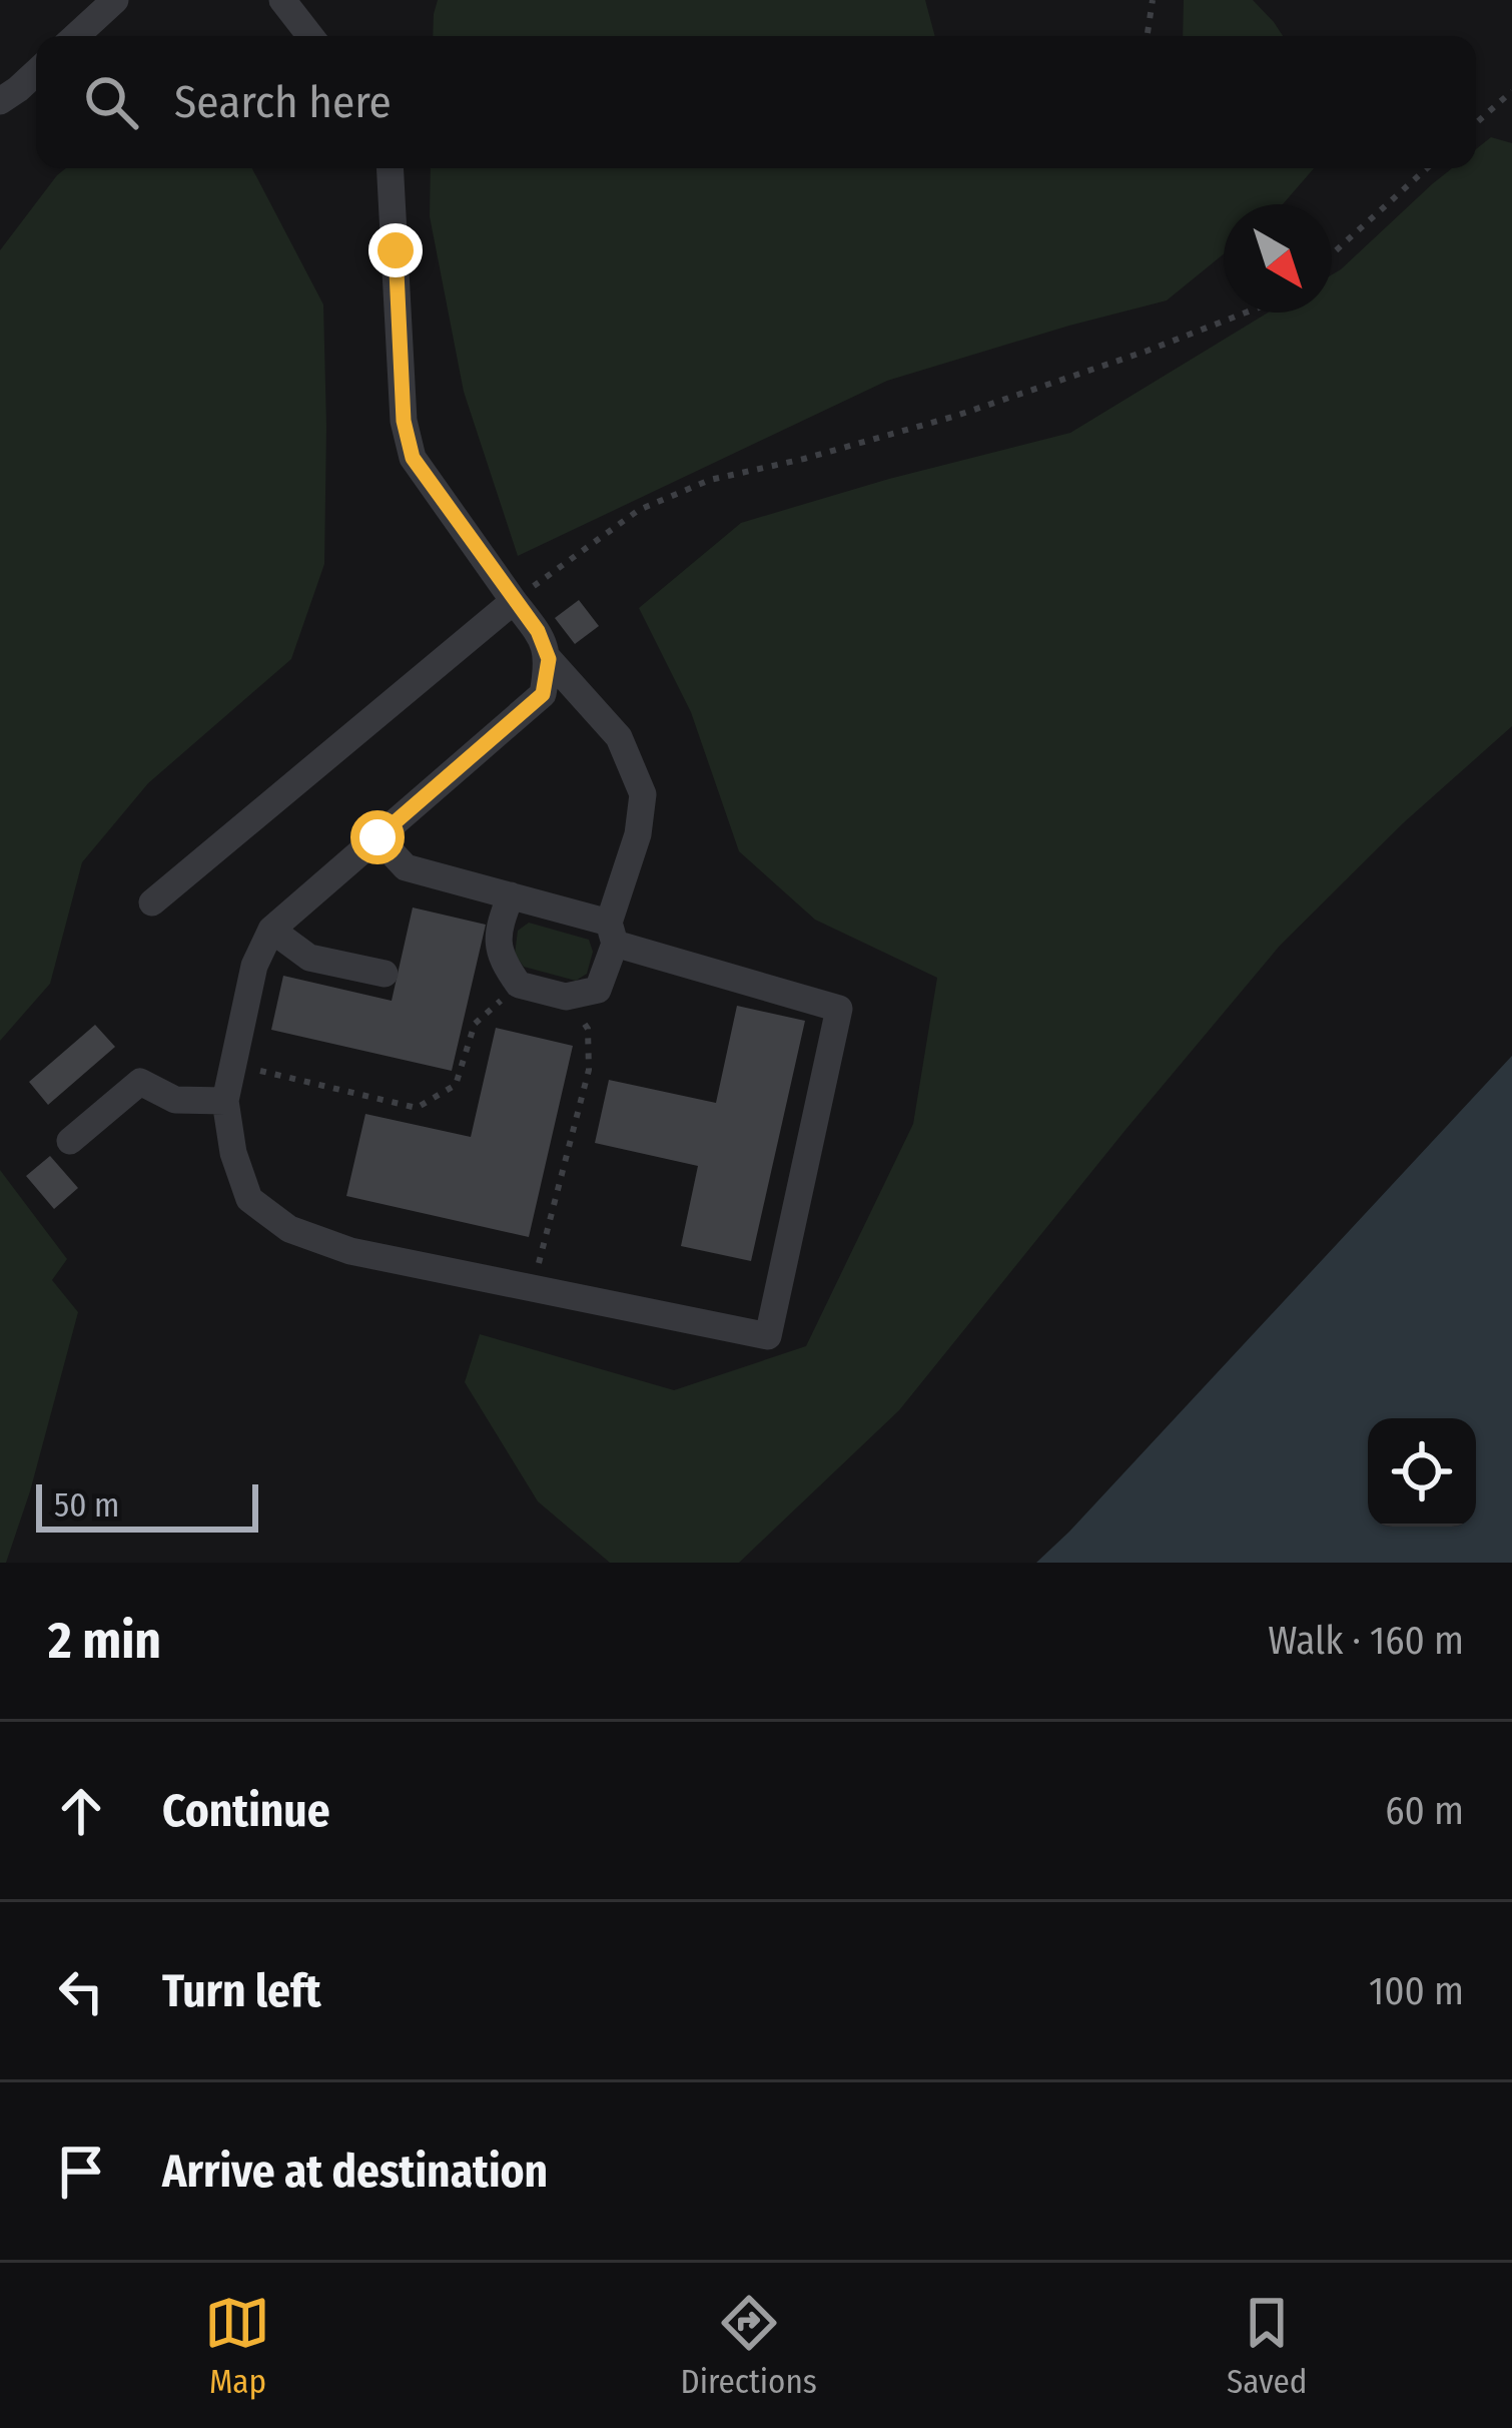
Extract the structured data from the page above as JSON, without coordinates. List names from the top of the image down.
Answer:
{
  "scale_bar": "50 m",
  "north": "bottom right",
  "page": {
    "search": "Search here",
    "scale": "50 m",
    "heading": ["2 min", "Walk · 160 m"],
    "list": [
      ["Continue", "60 m"],
      ["Turn left", "100 m"],
      "Arrive at destination"
    ],
    "nav": ["Map", "Directions", "Saved"]
  }
}
